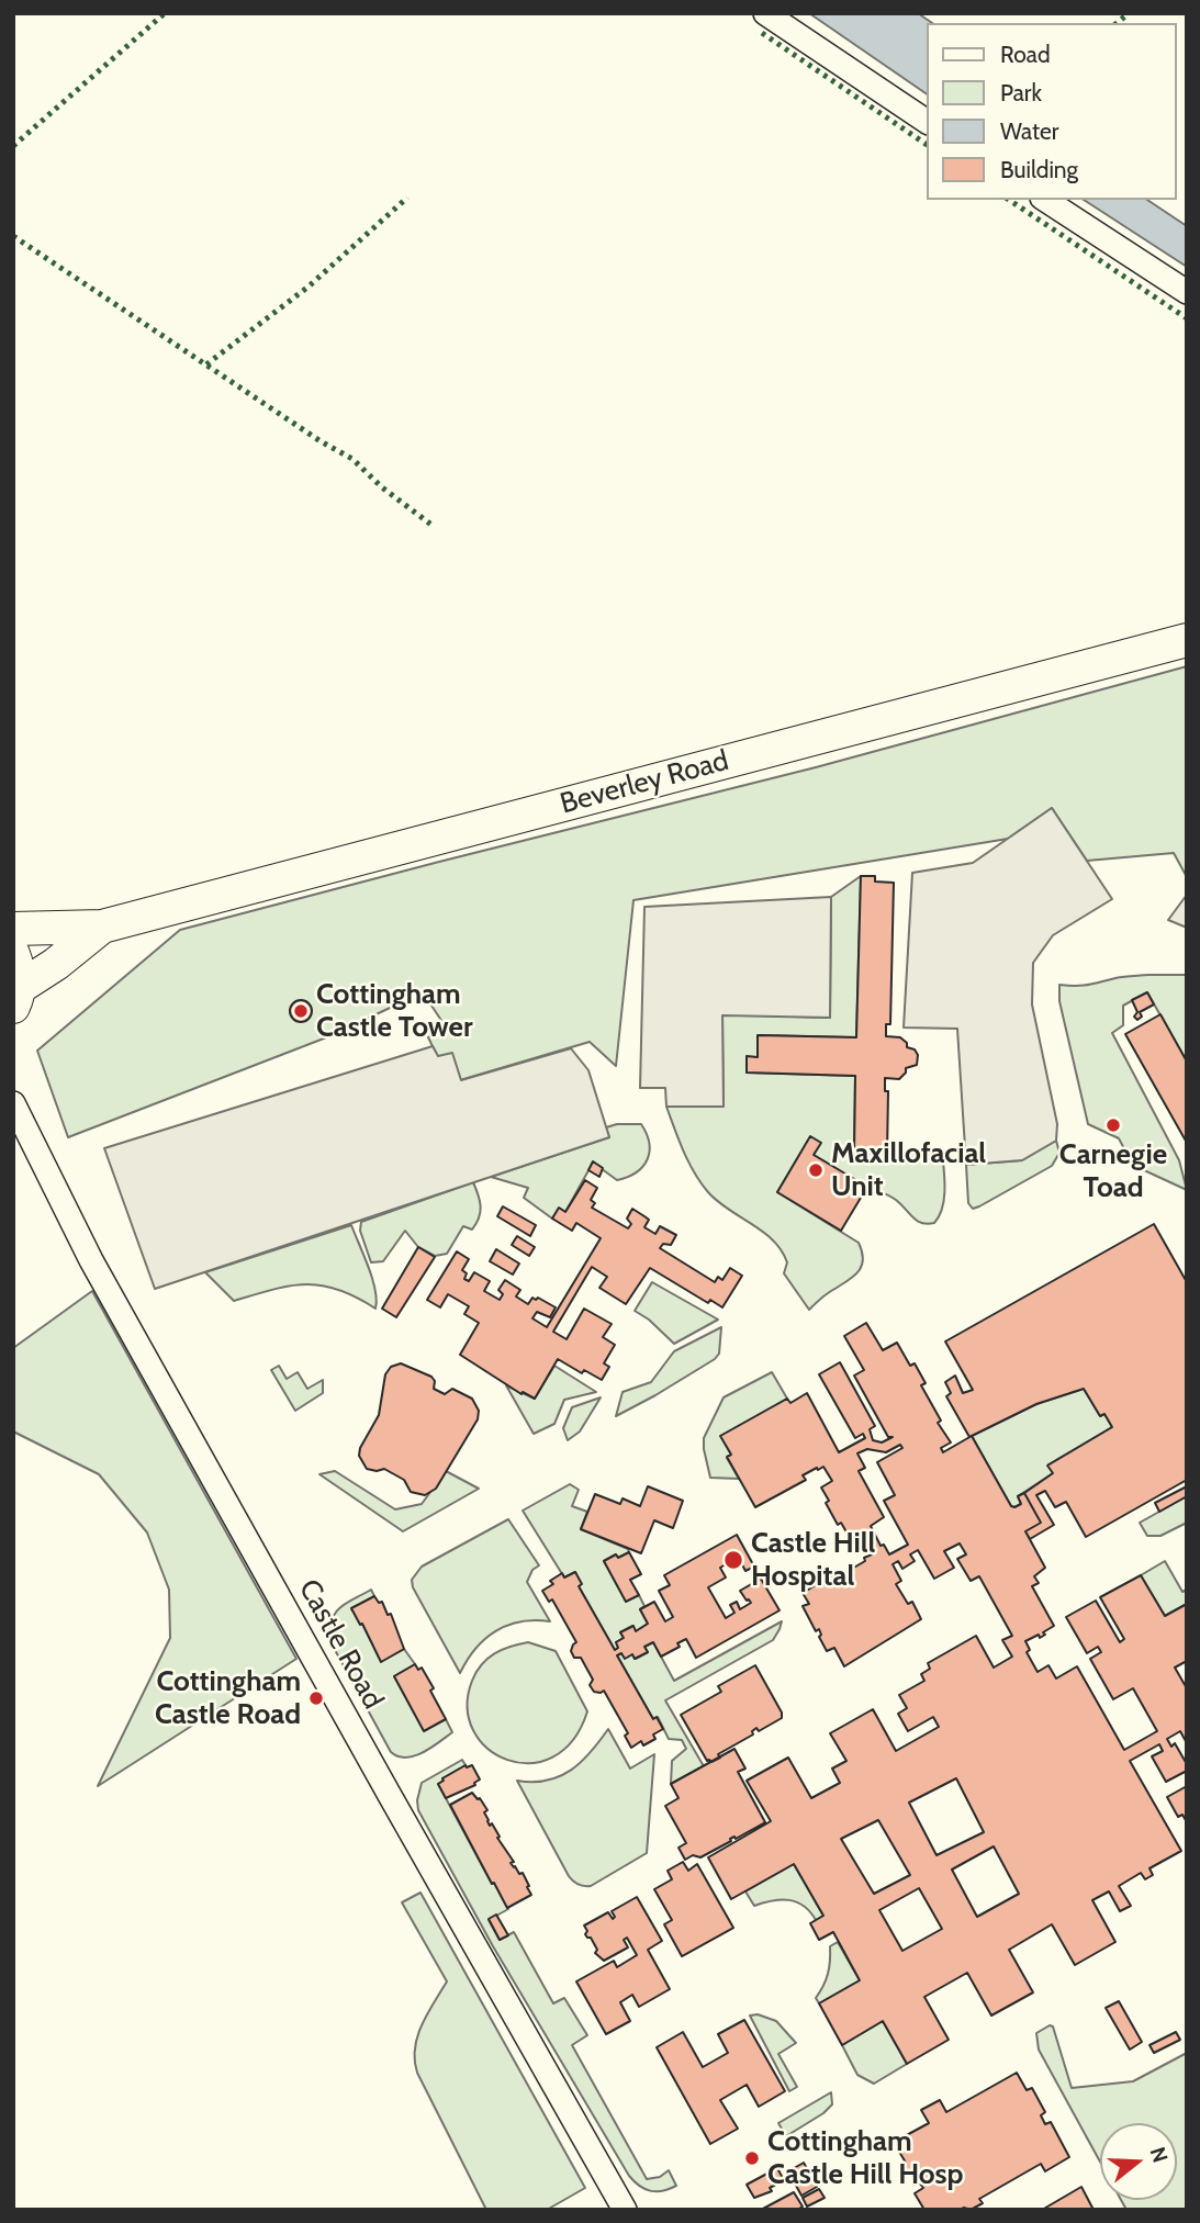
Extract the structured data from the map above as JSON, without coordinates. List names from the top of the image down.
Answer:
{
  "streets": {
    "highway": ["Beverley Road"],
    "street": ["Castle Road"]
  },
  "places": [
    "Cottingham Castle Tower",
    "Carnegie Toad",
    "Maxillofacial Unit",
    "Castle Hill Hospital",
    "Cottingham Castle Road",
    "Cottingham Castle Hill Hosp"
  ],
  "legend": [
    "Road",
    "Park",
    "Water",
    "Building"
  ],
  "north": "right"
}
